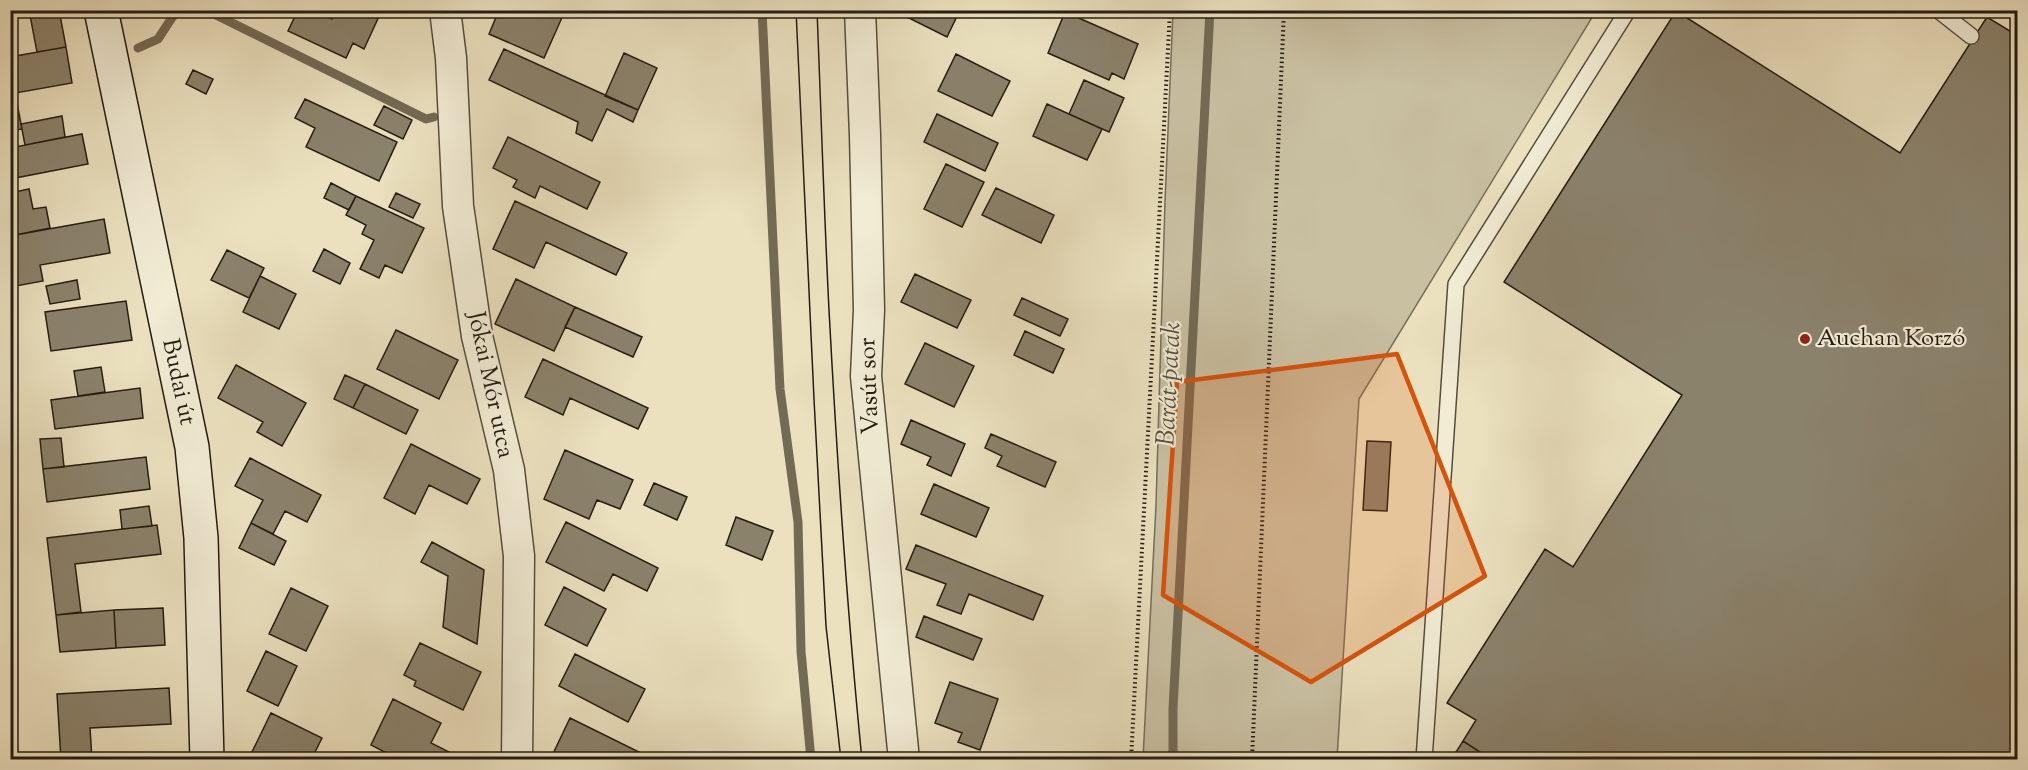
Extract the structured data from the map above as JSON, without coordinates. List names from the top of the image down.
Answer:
{
  "streets": {
    "main road": ["Budai út"],
    "street": ["Jókai Mór utca", "Vasút sor"]
  },
  "water": ["Barát-patak"],
  "places": ["Auchan Korzó"]
}
